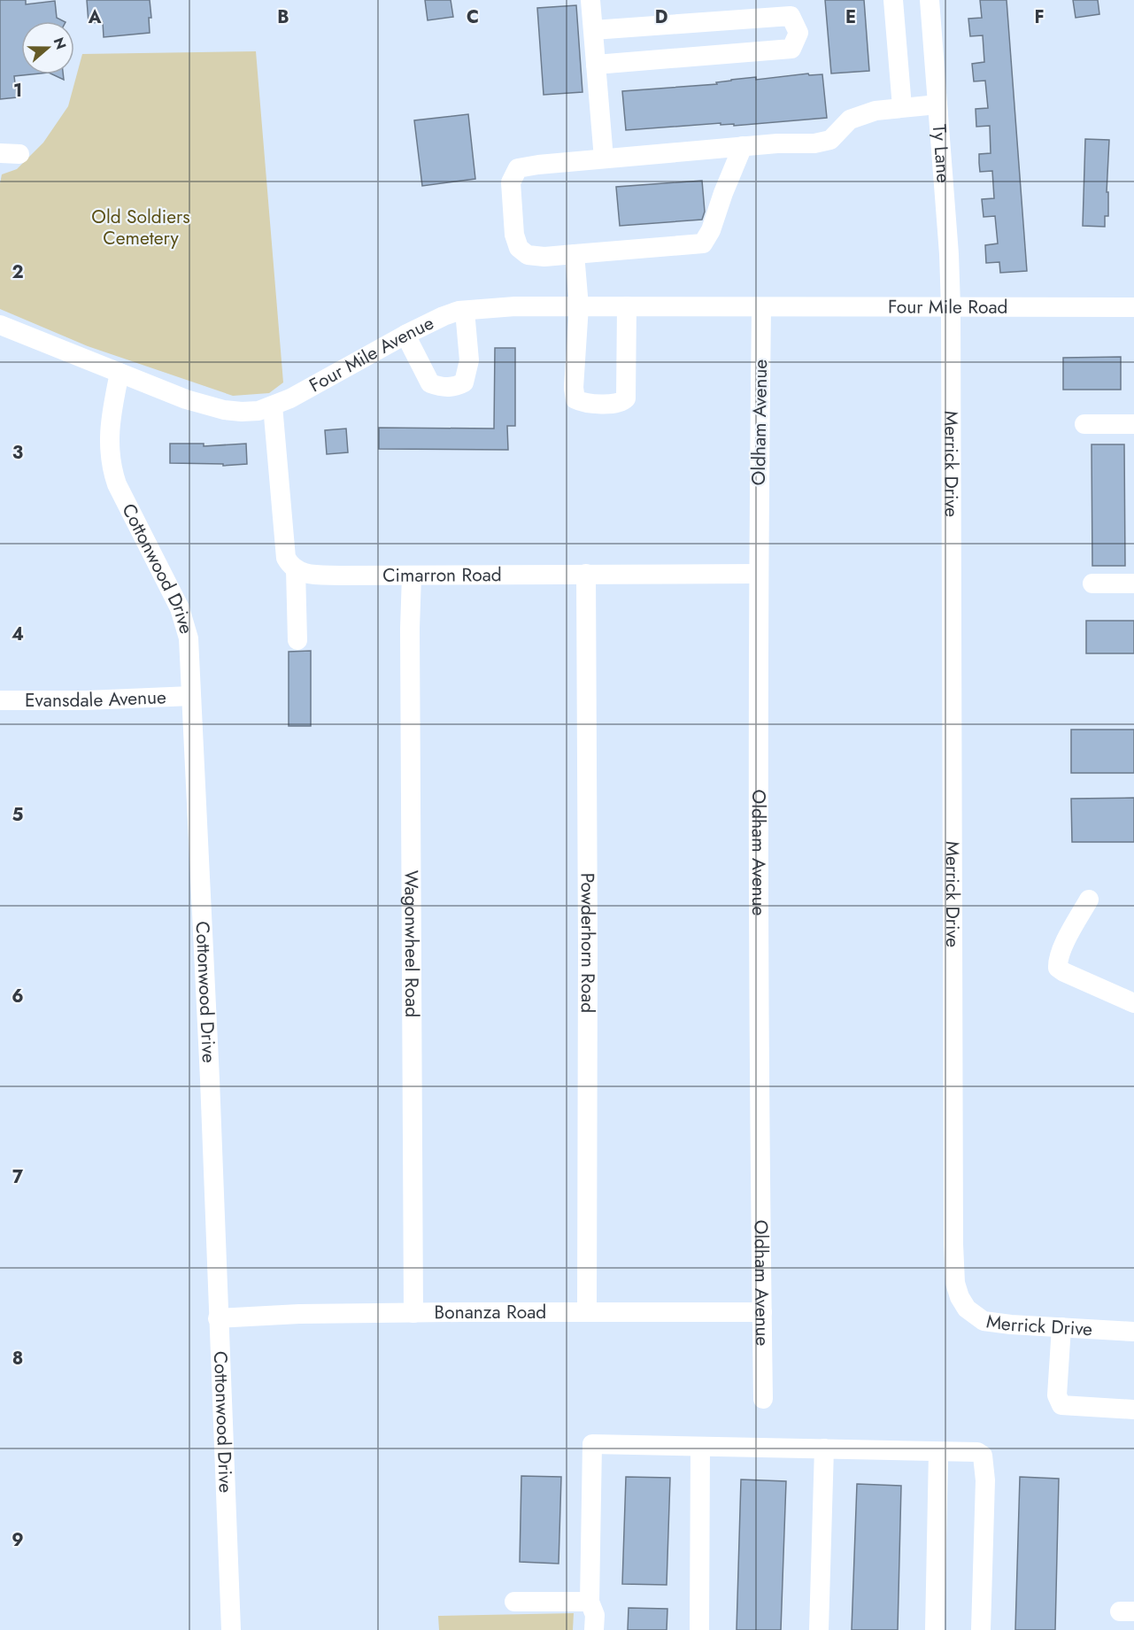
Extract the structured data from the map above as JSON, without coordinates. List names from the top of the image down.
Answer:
{
  "streets": {
    "street": [
      "Ty Lane",
      "Four Mile Road",
      "Four Mile Avenue",
      "Oldham Avenue",
      "Merrick Drive",
      "Cottonwood Drive",
      "Cimarron Road",
      "Evansdale Avenue",
      "Powderhorn Road",
      "Wagonwheel Road",
      "Bonanza Road"
    ]
  },
  "crossings": [
    ["Ty Lane", "Four Mile Road"],
    ["Ty Lane", "Merrick Drive"],
    ["Four Mile Road", "Four Mile Avenue"],
    ["Four Mile Road", "Oldham Avenue"],
    ["Four Mile Road", "Merrick Drive"],
    ["Four Mile Avenue", "Oldham Avenue"],
    ["Four Mile Avenue", "Cottonwood Drive"],
    ["Oldham Avenue", "Cimarron Road"],
    ["Oldham Avenue", "Bonanza Road"],
    ["Cottonwood Drive", "Evansdale Avenue"],
    ["Cottonwood Drive", "Bonanza Road"],
    ["Cimarron Road", "Powderhorn Road"],
    ["Cimarron Road", "Wagonwheel Road"],
    ["Powderhorn Road", "Bonanza Road"],
    ["Wagonwheel Road", "Bonanza Road"]
  ],
  "parks": ["Old Soldiers Cemetery"],
  "north": "right",
  "grid": {
    "columns": [
      "A",
      "B",
      "C",
      "D",
      "E",
      "F"
    ],
    "rows": [
      "1",
      "2",
      "3",
      "4",
      "5",
      "6",
      "7",
      "8",
      "9"
    ]
  }
}
